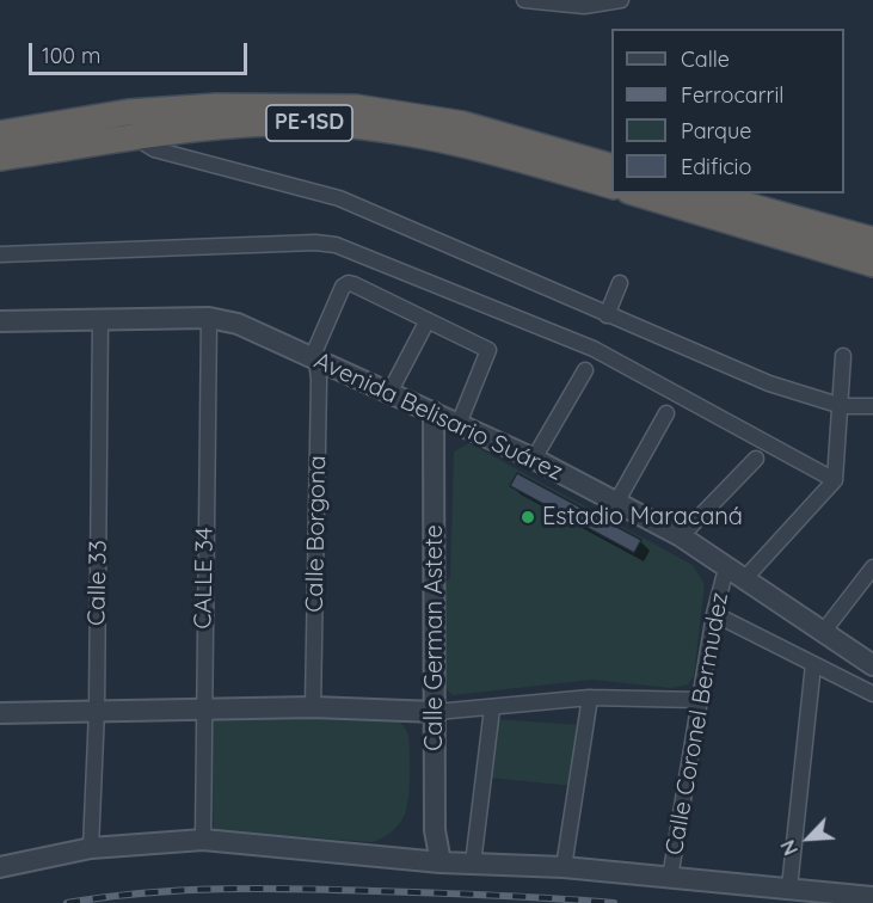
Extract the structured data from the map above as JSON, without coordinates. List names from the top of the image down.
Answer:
{
  "streets": {
    "highway": ["PE-1SD"],
    "street": [
      "Avenida Belisario Suárez",
      "Calle Borgona",
      "CALLE 34",
      "Calle 33",
      "Calle German Astete",
      "Calle Coronel Bermudez"
    ]
  },
  "crossings": [
    ["Avenida Belisario Suárez", "Calle Borgona"],
    ["Avenida Belisario Suárez", "CALLE 34"],
    ["Avenida Belisario Suárez", "Calle 33"],
    ["Avenida Belisario Suárez", "Calle German Astete"],
    ["Avenida Belisario Suárez", "Calle Coronel Bermudez"]
  ],
  "places": ["Estadio Maracaná"],
  "legend": [
    "Calle",
    "Ferrocarril",
    "Parque",
    "Edificio"
  ],
  "scale_bar": "100 m",
  "north": "bottom left"
}
